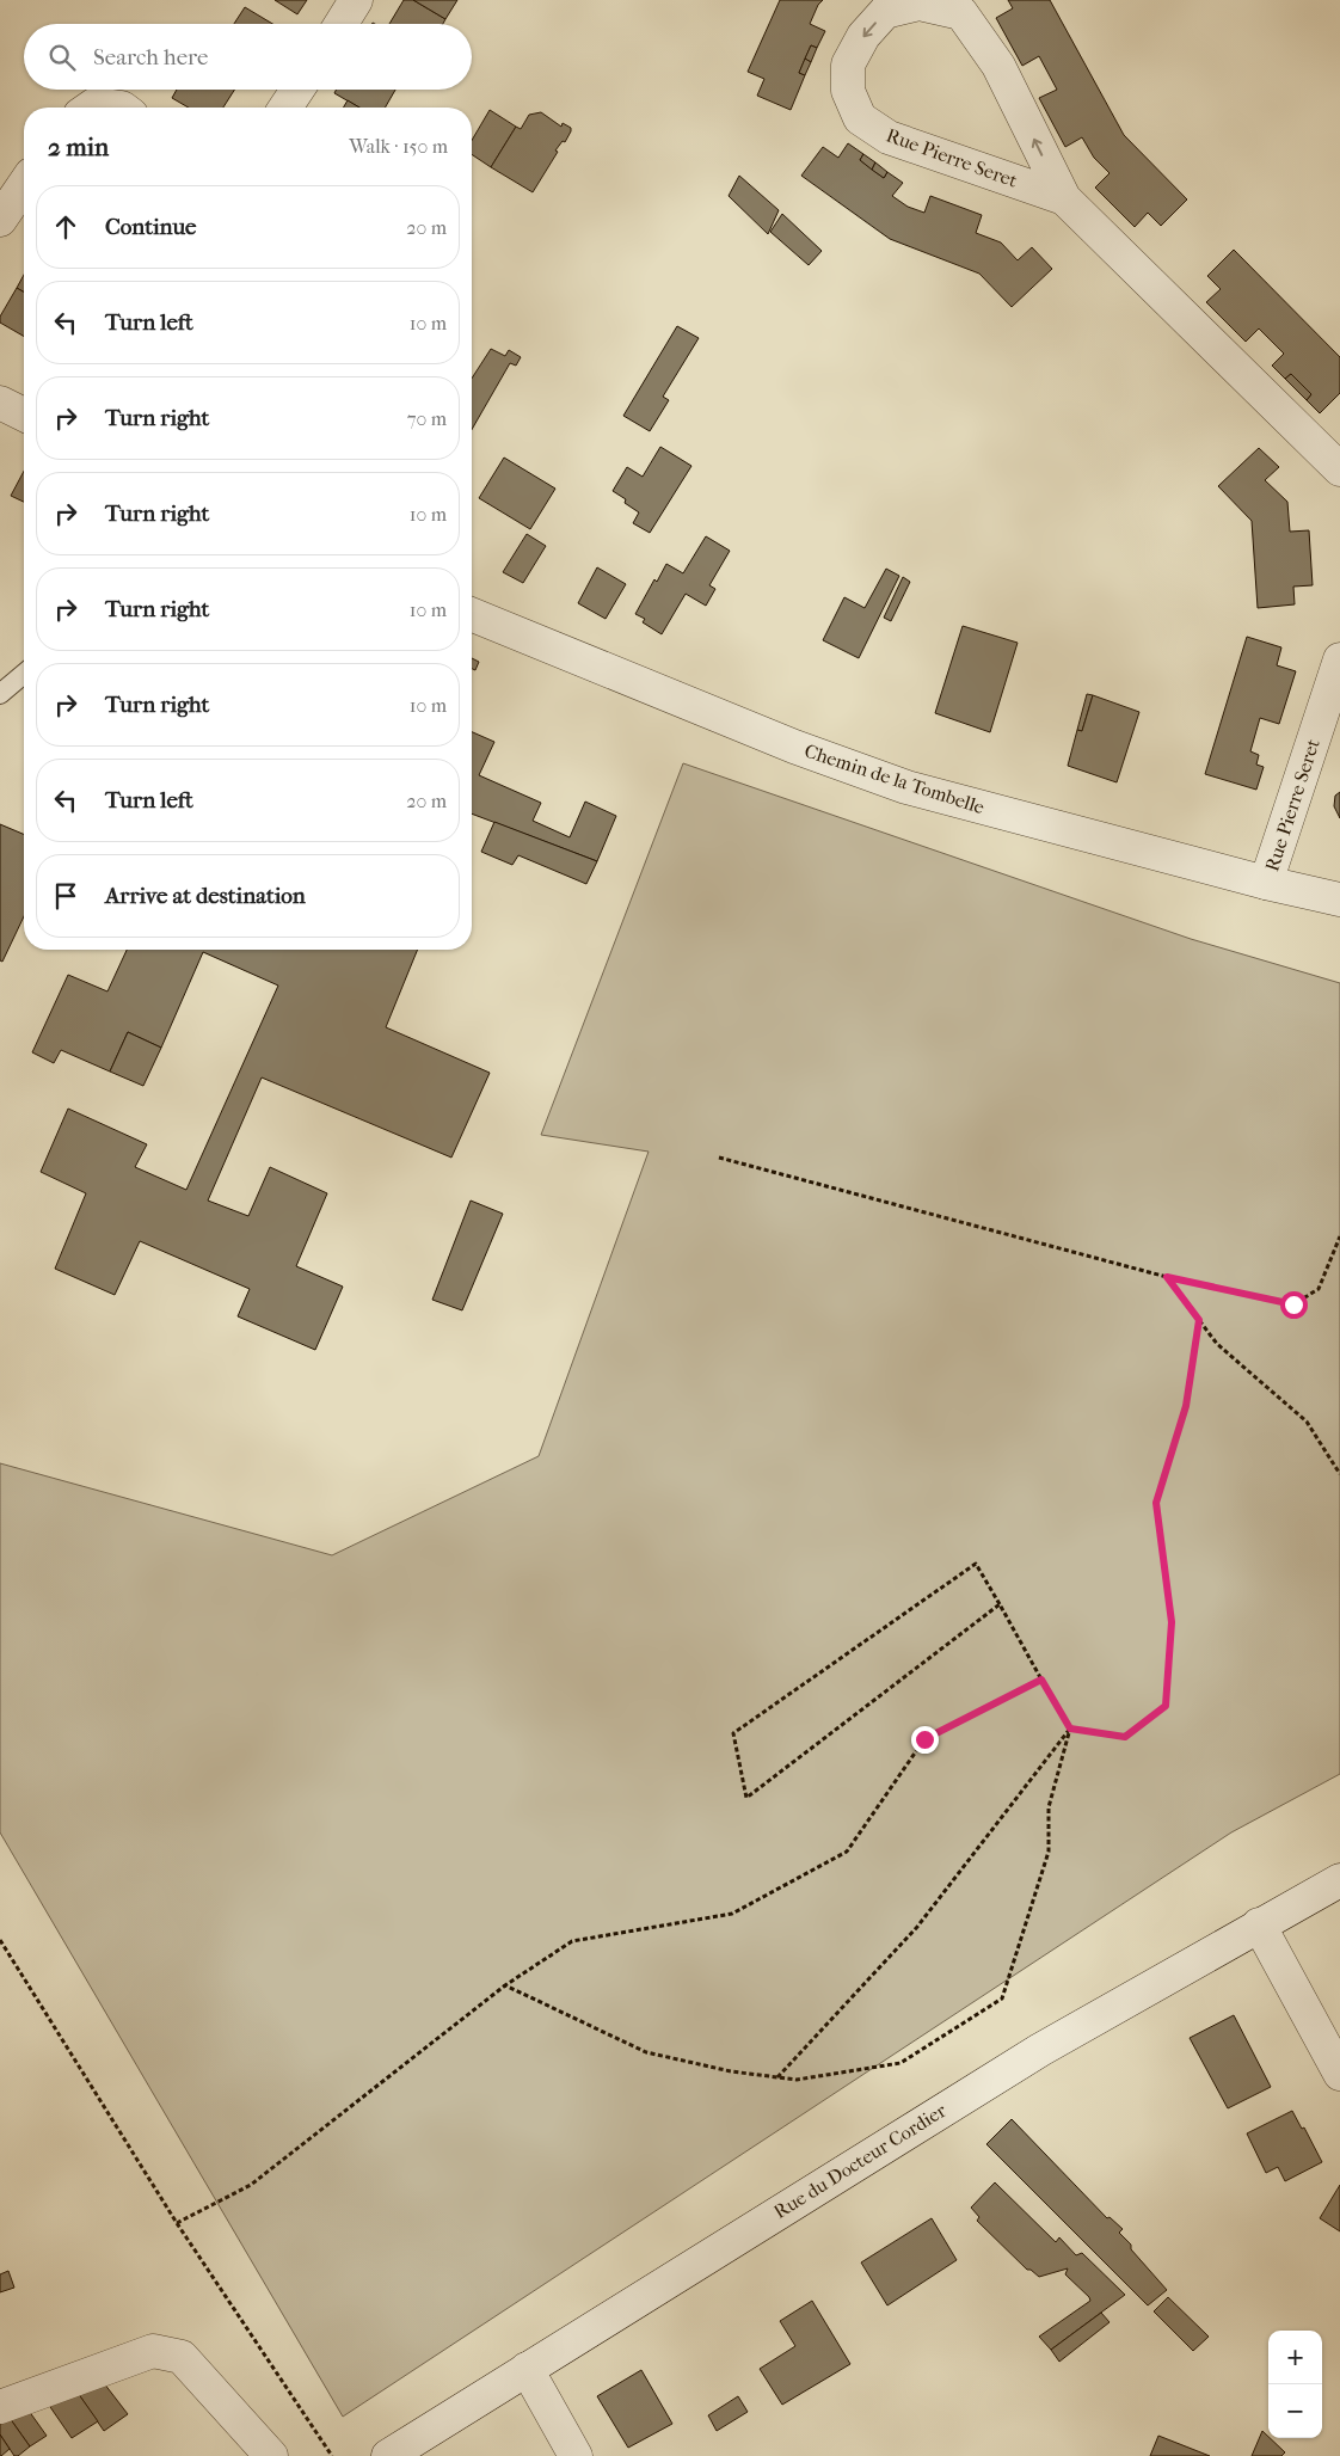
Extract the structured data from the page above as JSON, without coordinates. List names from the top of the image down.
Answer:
{
  "streets": {
    "street": ["Rue Pierre Seret", "Chemin de la Tombelle", "Rue du Docteur Cordier"]
  },
  "crossings": [
    ["Rue Pierre Seret", "Chemin de la Tombelle"]
  ],
  "page": {
    "search": "Search here",
    "heading": ["2 min", "Walk · 150 m"],
    "list": [
      ["Continue", "20 m"],
      ["Turn left", "10 m"],
      ["Turn right", "70 m"],
      ["Turn right", "10 m"],
      ["Turn right", "10 m"],
      ["Turn right", "10 m"],
      ["Turn left", "20 m"],
      "Arrive at destination"
    ],
    "map_buttons": ["+", "−"]
  }
}
